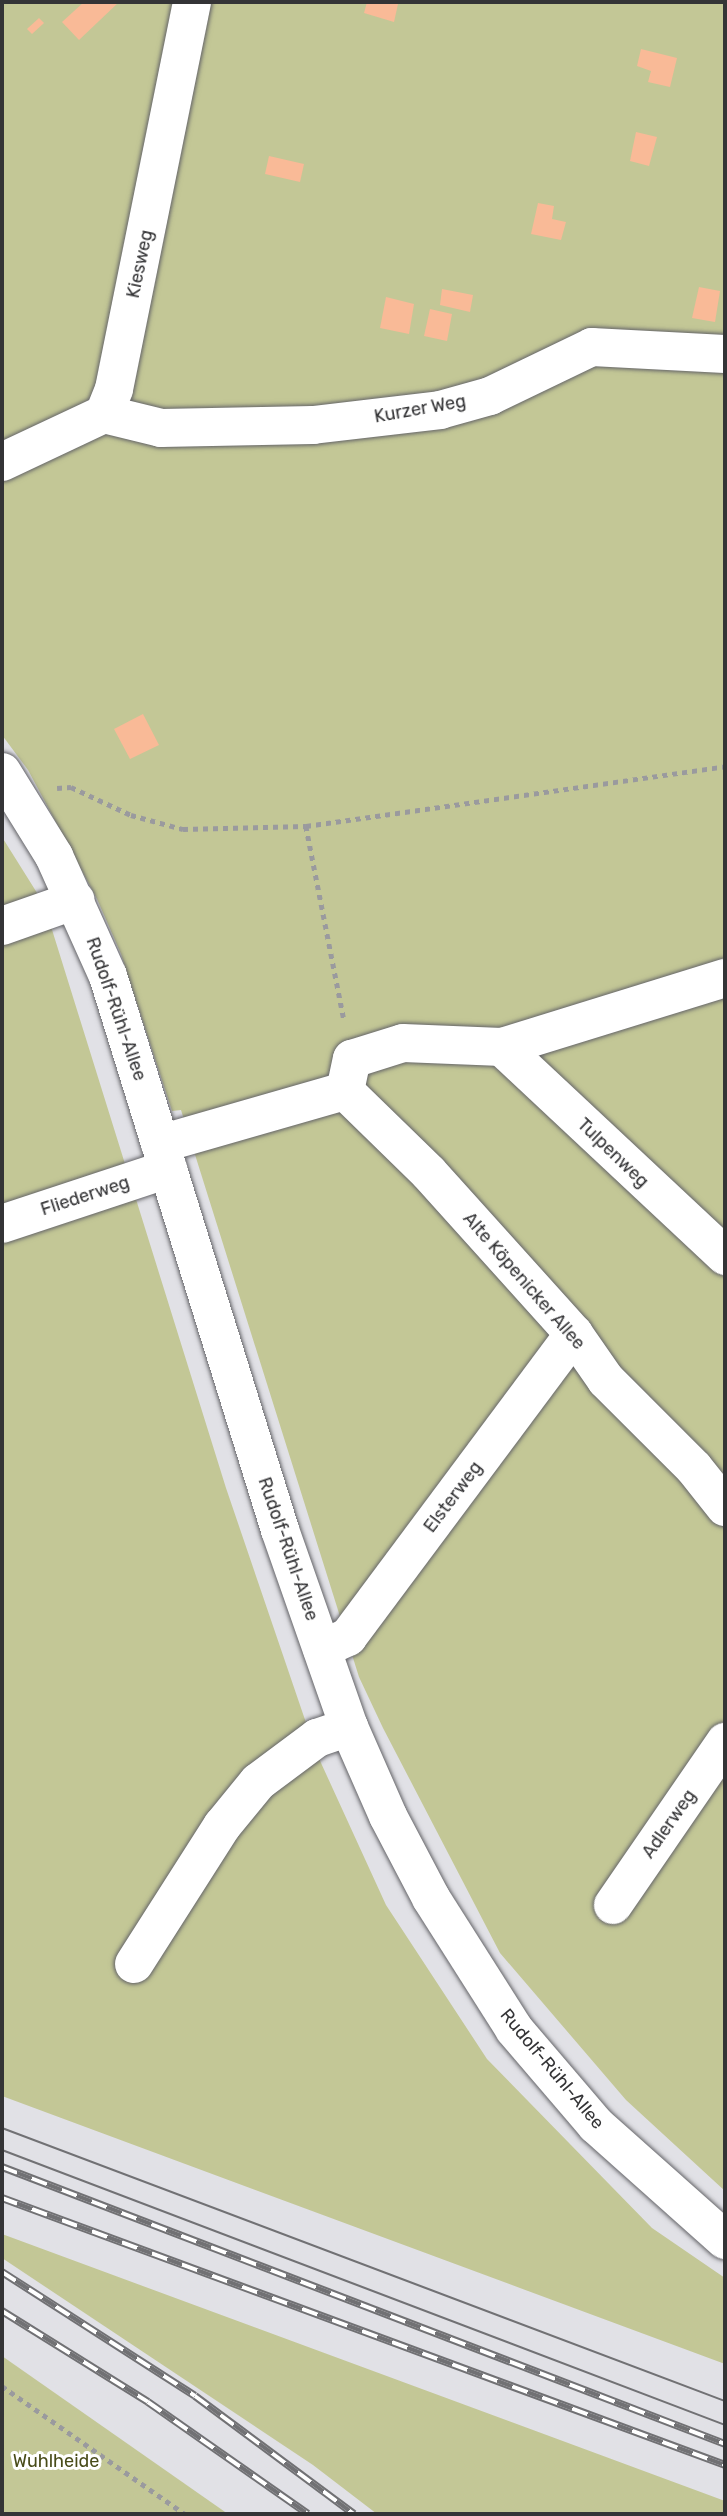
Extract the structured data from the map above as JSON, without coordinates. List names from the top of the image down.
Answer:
{
  "streets": {
    "street": [
      "Kiesweg",
      "Kurzer Weg",
      "Rudolf-Rühl-Allee",
      "Tulpenweg",
      "Fliederweg",
      "Alte Köpenicker Allee",
      "Elsterweg",
      "Adlerweg"
    ]
  },
  "crossings": [
    ["Kiesweg", "Kurzer Weg"],
    ["Rudolf-Rühl-Allee", "Fliederweg"],
    ["Rudolf-Rühl-Allee", "Elsterweg"],
    ["Tulpenweg", "Fliederweg"],
    ["Fliederweg", "Alte Köpenicker Allee"],
    ["Alte Köpenicker Allee", "Elsterweg"]
  ],
  "parks": ["Wuhlheide"]
}
